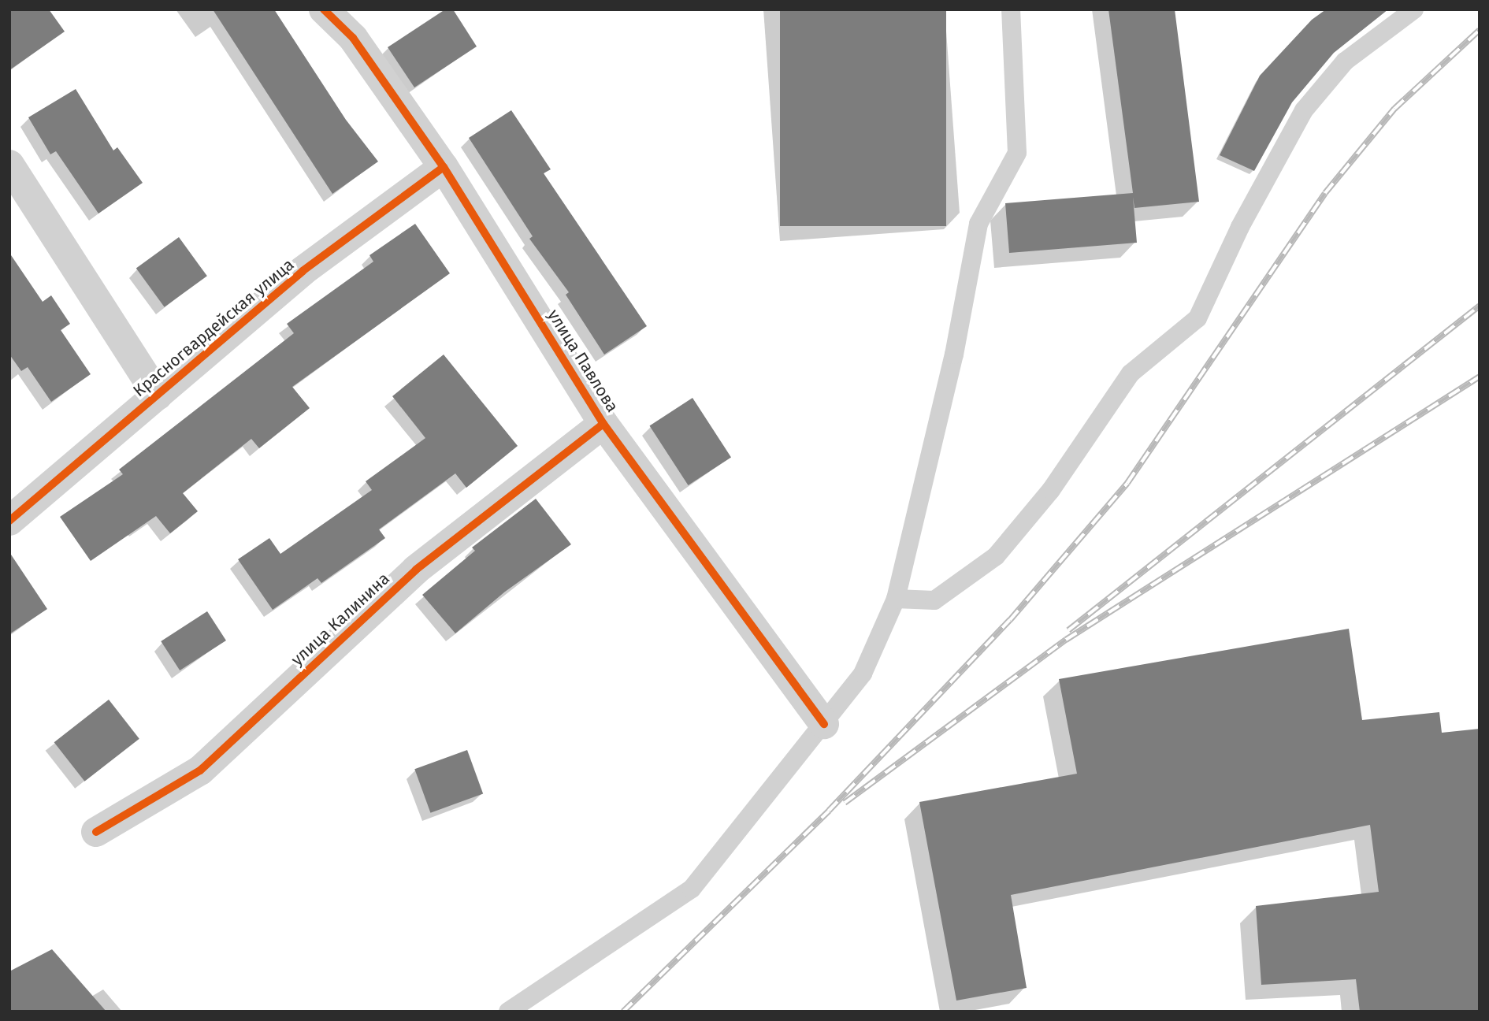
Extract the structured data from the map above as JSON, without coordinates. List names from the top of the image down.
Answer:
{
  "streets": {
    "street": ["Красногвардейская улица", "улица Павлова", "улица Калинина"]
  },
  "crossings": [
    ["Красногвардейская улица", "улица Павлова"],
    ["улица Павлова", "улица Калинина"]
  ]
}
